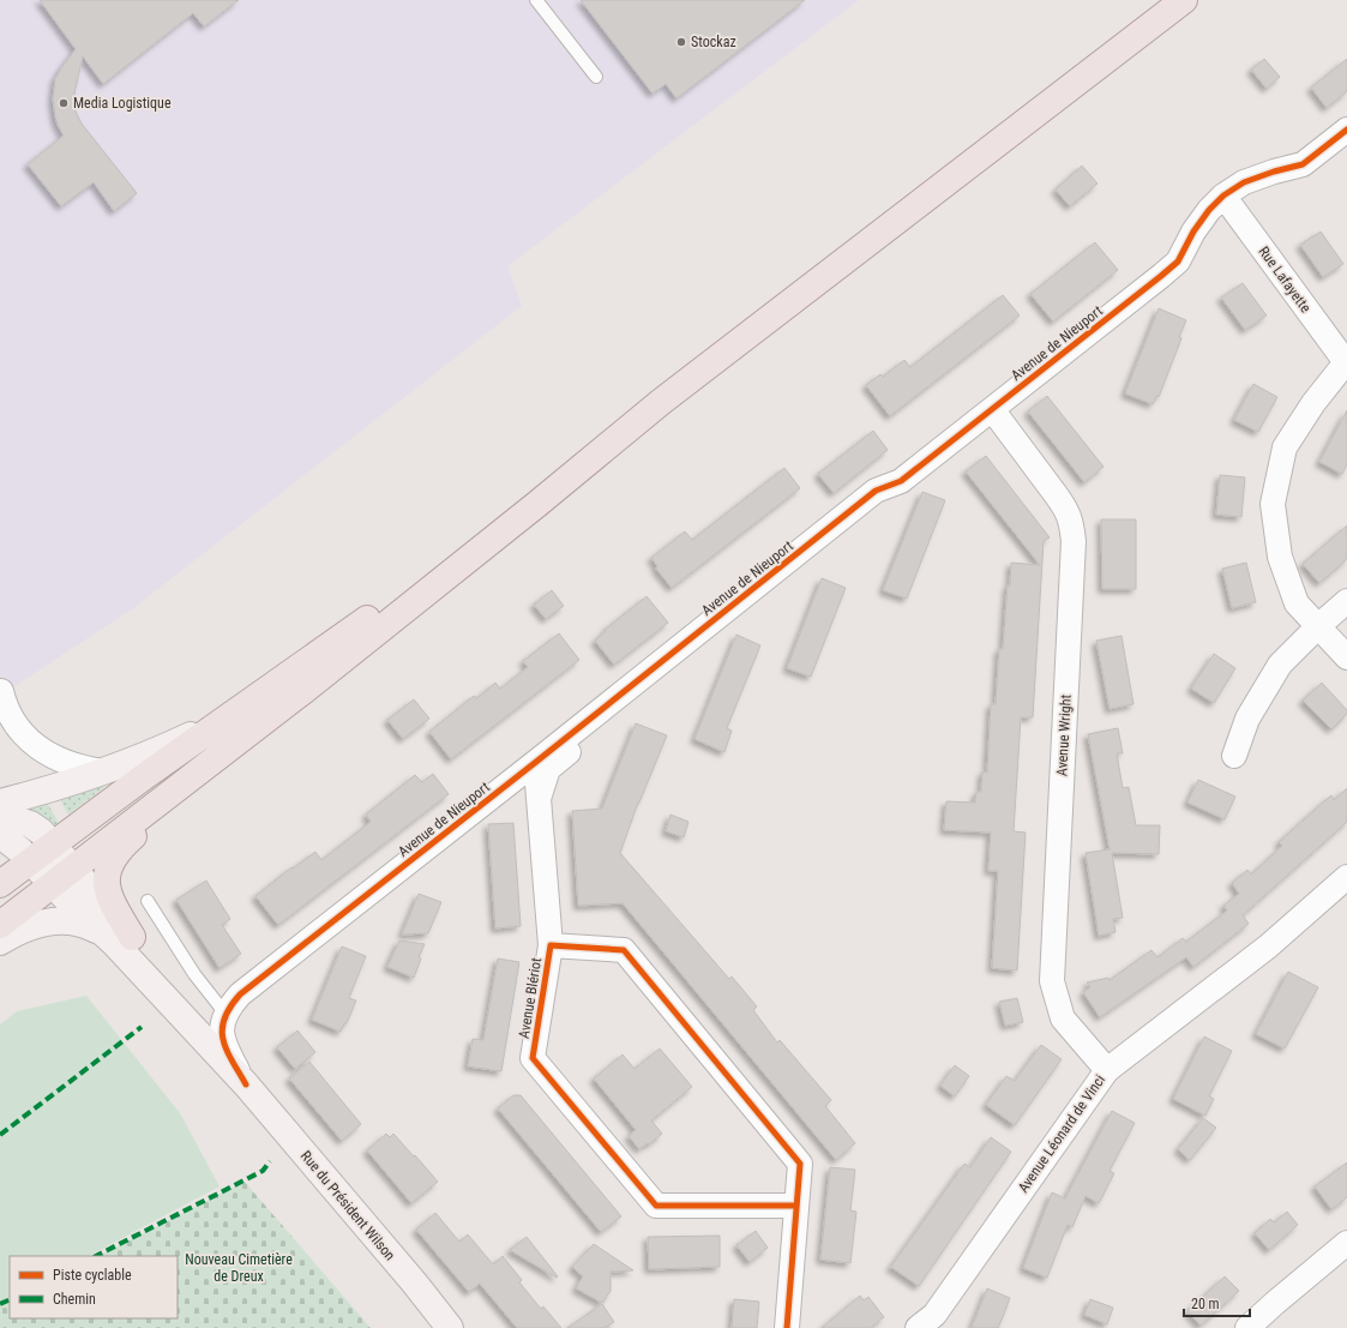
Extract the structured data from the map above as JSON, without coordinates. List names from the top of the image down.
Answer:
{
  "streets": {
    "main road": ["Rue du Président Wilson"],
    "street": [
      "Rue Lafayette",
      "Avenue de Nieuport",
      "Avenue Wright",
      "Avenue Blériot",
      "Avenue Léonard de Vinci"
    ]
  },
  "crossings": [
    ["Rue Lafayette", "Avenue de Nieuport"],
    ["Avenue de Nieuport", "Avenue Wright"],
    ["Avenue de Nieuport", "Avenue Blériot"],
    ["Avenue de Nieuport", "Rue du Président Wilson"],
    ["Avenue Wright", "Avenue Léonard de Vinci"]
  ],
  "parks": ["Nouveau Cimetière de Dreux"],
  "places": ["Stockaz", "Media Logistique"],
  "legend": ["Piste cyclable", "Chemin"],
  "scale_bar": "20 m"
}
